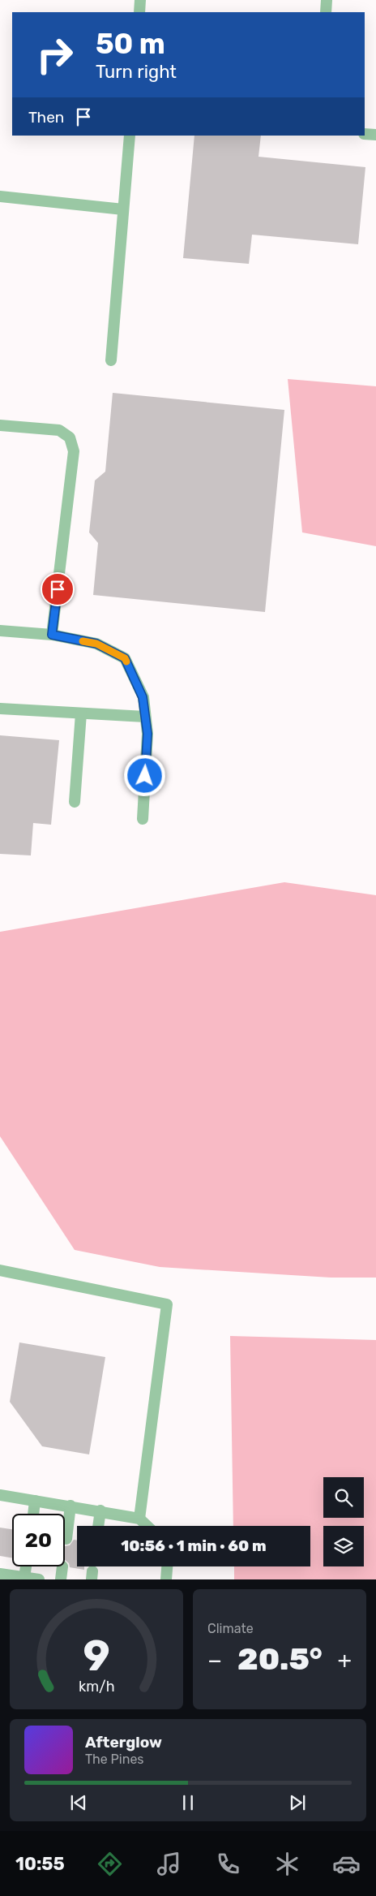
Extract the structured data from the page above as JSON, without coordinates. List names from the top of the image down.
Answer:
{
  "page": {
    "turn": ["50 m", "Turn right"],
    "then": "Then",
    "limit": "20",
    "trip": "10:56 · 1 min · 60 m",
    "tile": "Climate",
    "heat": ["−", "20.5°", "+"],
    "song": ["Afterglow", "The Pines"],
    "tabs": "10:55",
    "gauge": ["9", "km/h"]
  }
}
